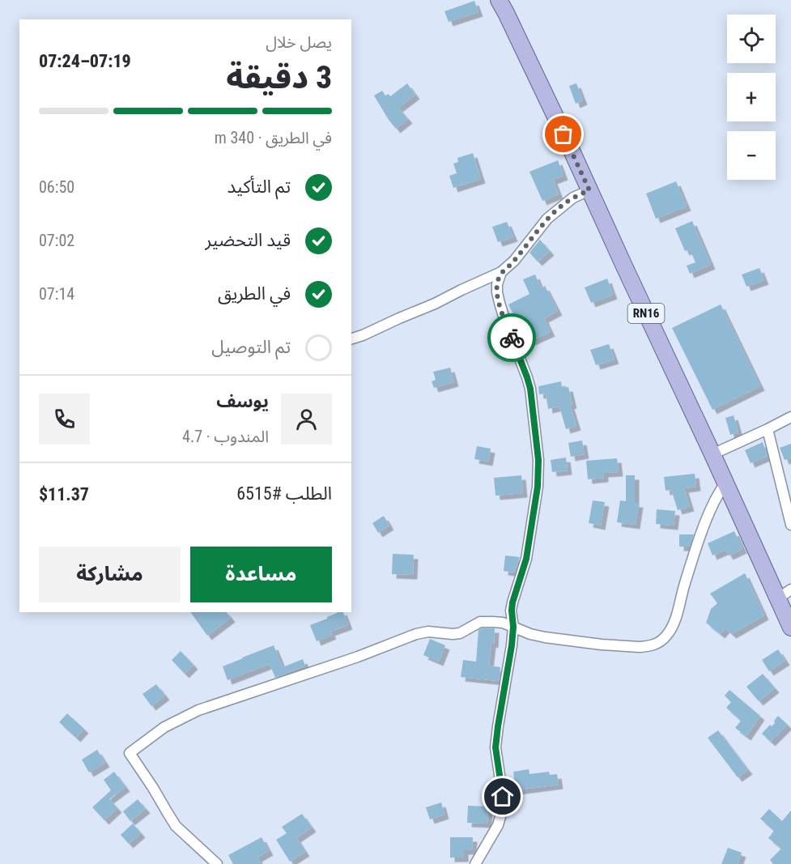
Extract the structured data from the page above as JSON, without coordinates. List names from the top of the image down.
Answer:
{
  "streets": {
    "main road": ["RN16"]
  },
  "page": {
    "map_buttons": ["+", "−"],
    "heading": ["3 دقيقة", "يصل خلال", "07:19–07:24"],
    "panel": [
      "يوسف",
      "المندوب · 4.7",
      "الطلب #6515",
      "$11.37"
    ],
    "bar": "في الطريق · 340 m",
    "list": [
      ["تم التأكيد", "06:50"],
      ["قيد التحضير", "07:02"],
      ["في الطريق", "07:14"],
      "تم التوصيل"
    ],
    "buttons": ["مساعدة", "مشاركة"]
  }
}
